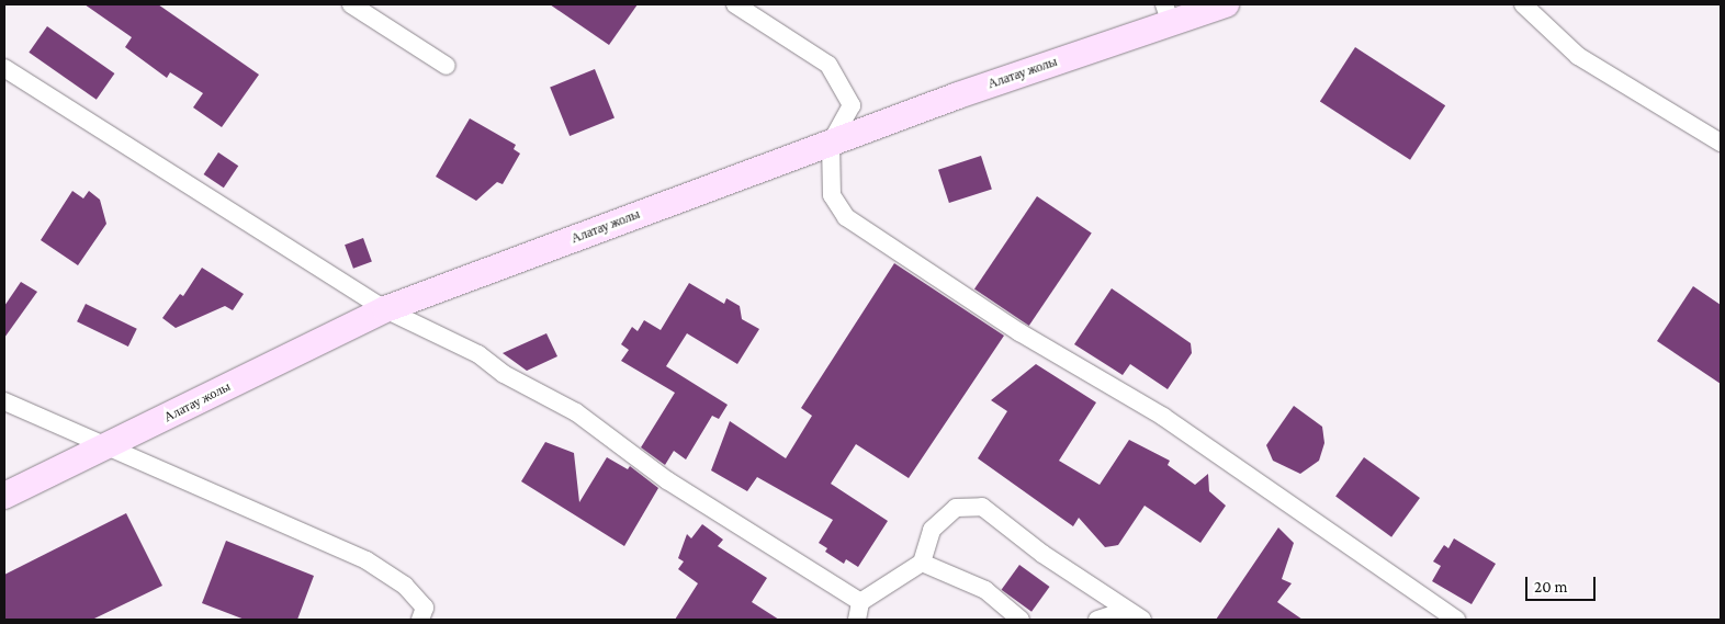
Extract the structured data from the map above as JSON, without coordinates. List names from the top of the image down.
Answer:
{
  "streets": {
    "main road": ["Алатау жолы"]
  },
  "scale_bar": "20 m"
}
